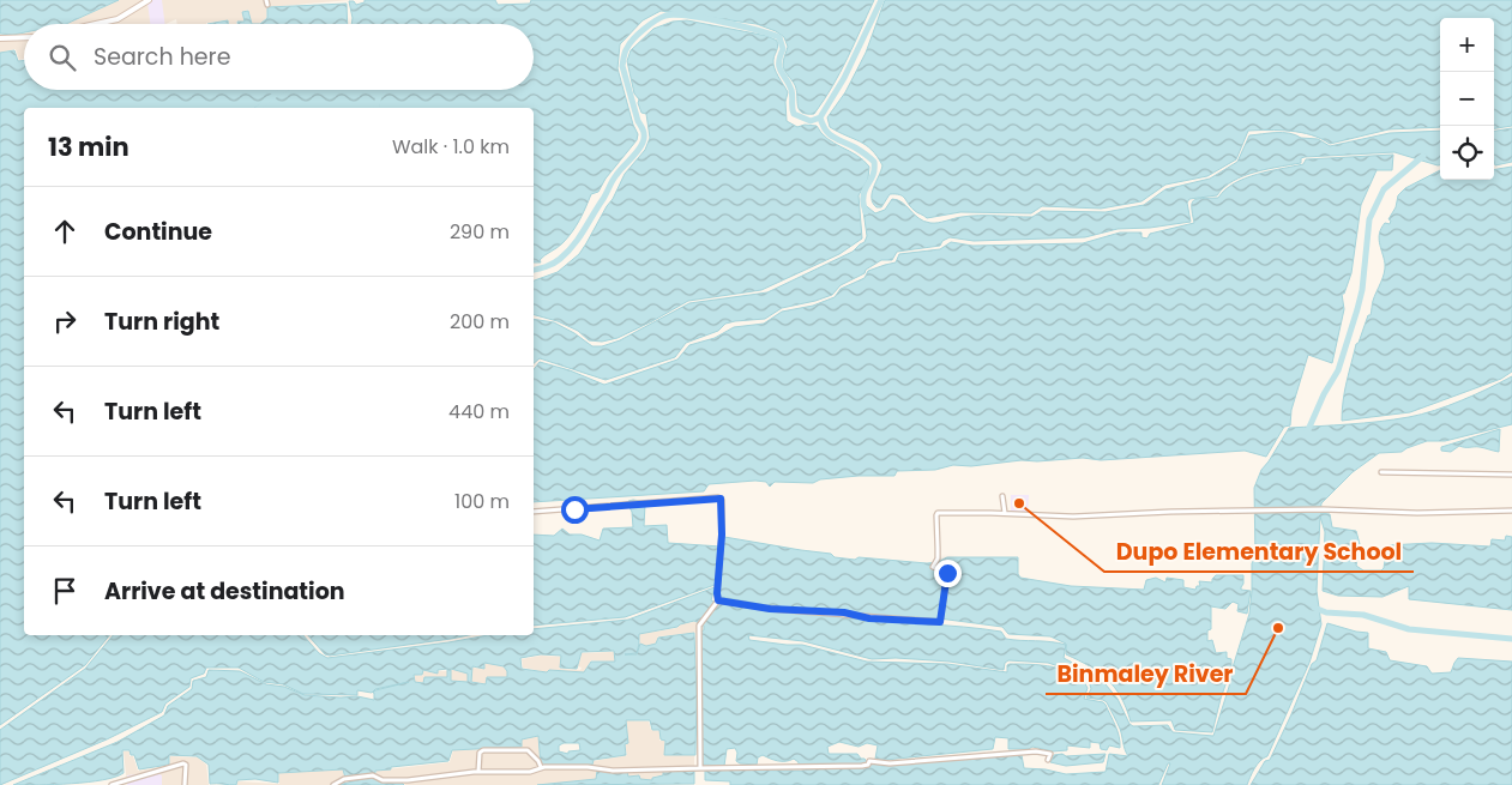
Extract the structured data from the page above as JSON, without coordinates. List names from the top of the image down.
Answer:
{
  "places": ["Dupo Elementary School", "Binmaley River"],
  "page": {
    "map_buttons": ["+", "−"],
    "search": "Search here",
    "heading": ["13 min", "Walk · 1.0 km"],
    "list": [
      ["Continue", "290 m"],
      ["Turn right", "200 m"],
      ["Turn left", "440 m"],
      ["Turn left", "100 m"],
      "Arrive at destination"
    ]
  }
}
